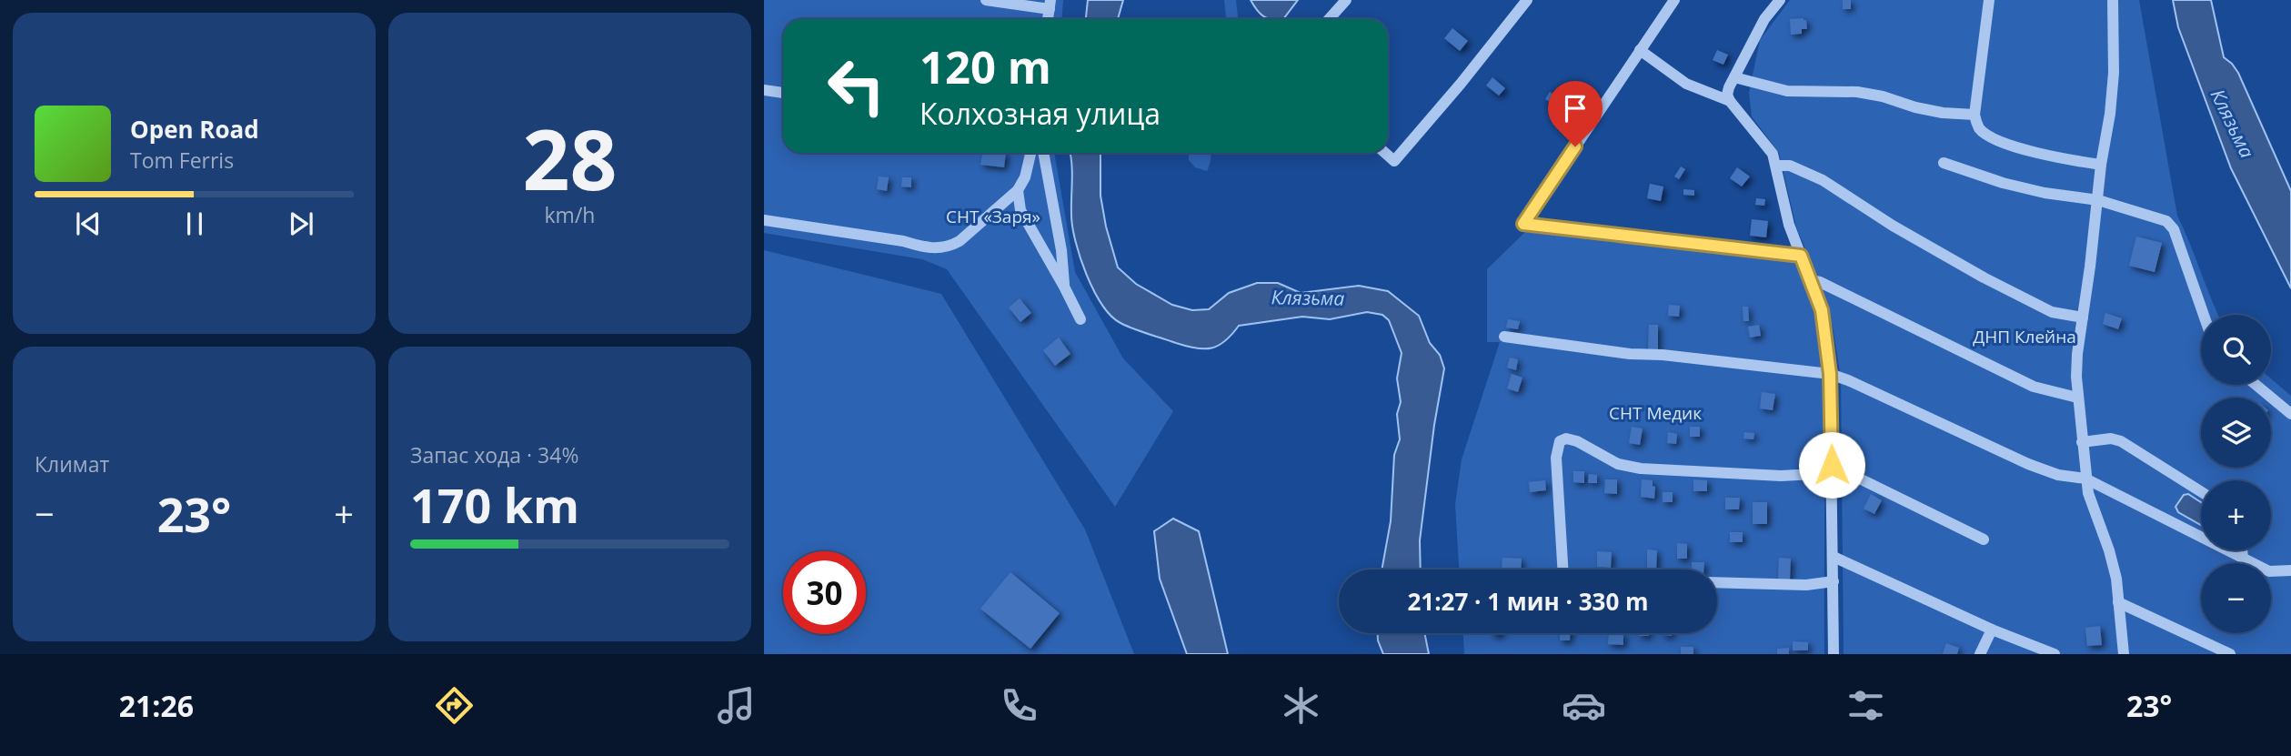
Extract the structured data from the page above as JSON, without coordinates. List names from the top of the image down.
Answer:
{
  "water": ["Клязьма"],
  "parks": ["СНТ «Заря»", "ДНП Клейна", "СНТ Медик"],
  "page": {
    "tile": [
      ["28", "km/h"],
      "Климат",
      ["Запас хода · 34%", "170 km"]
    ],
    "turn": ["120 m", "Колхозная улица"],
    "song": ["Open Road", "Tom Ferris"],
    "map_buttons": ["+", "−"],
    "heat": ["−", "23°", "+"],
    "limit": "30",
    "trip": "21:27 · 1 мин · 330 m",
    "tabs": ["21:26", "23°"]
  }
}
